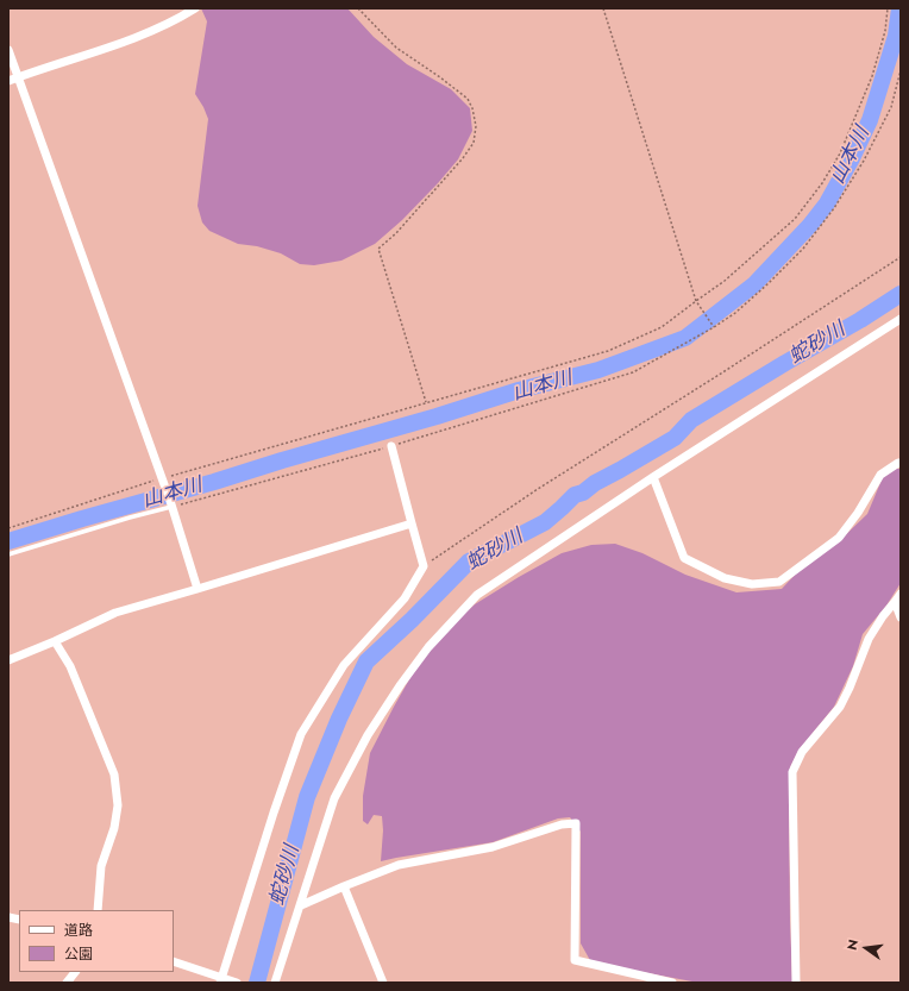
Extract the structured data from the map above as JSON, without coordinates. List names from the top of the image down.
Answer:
{
  "water": ["山本川", "蛇砂川"],
  "legend": ["道路", "公園"],
  "north": "left"
}
